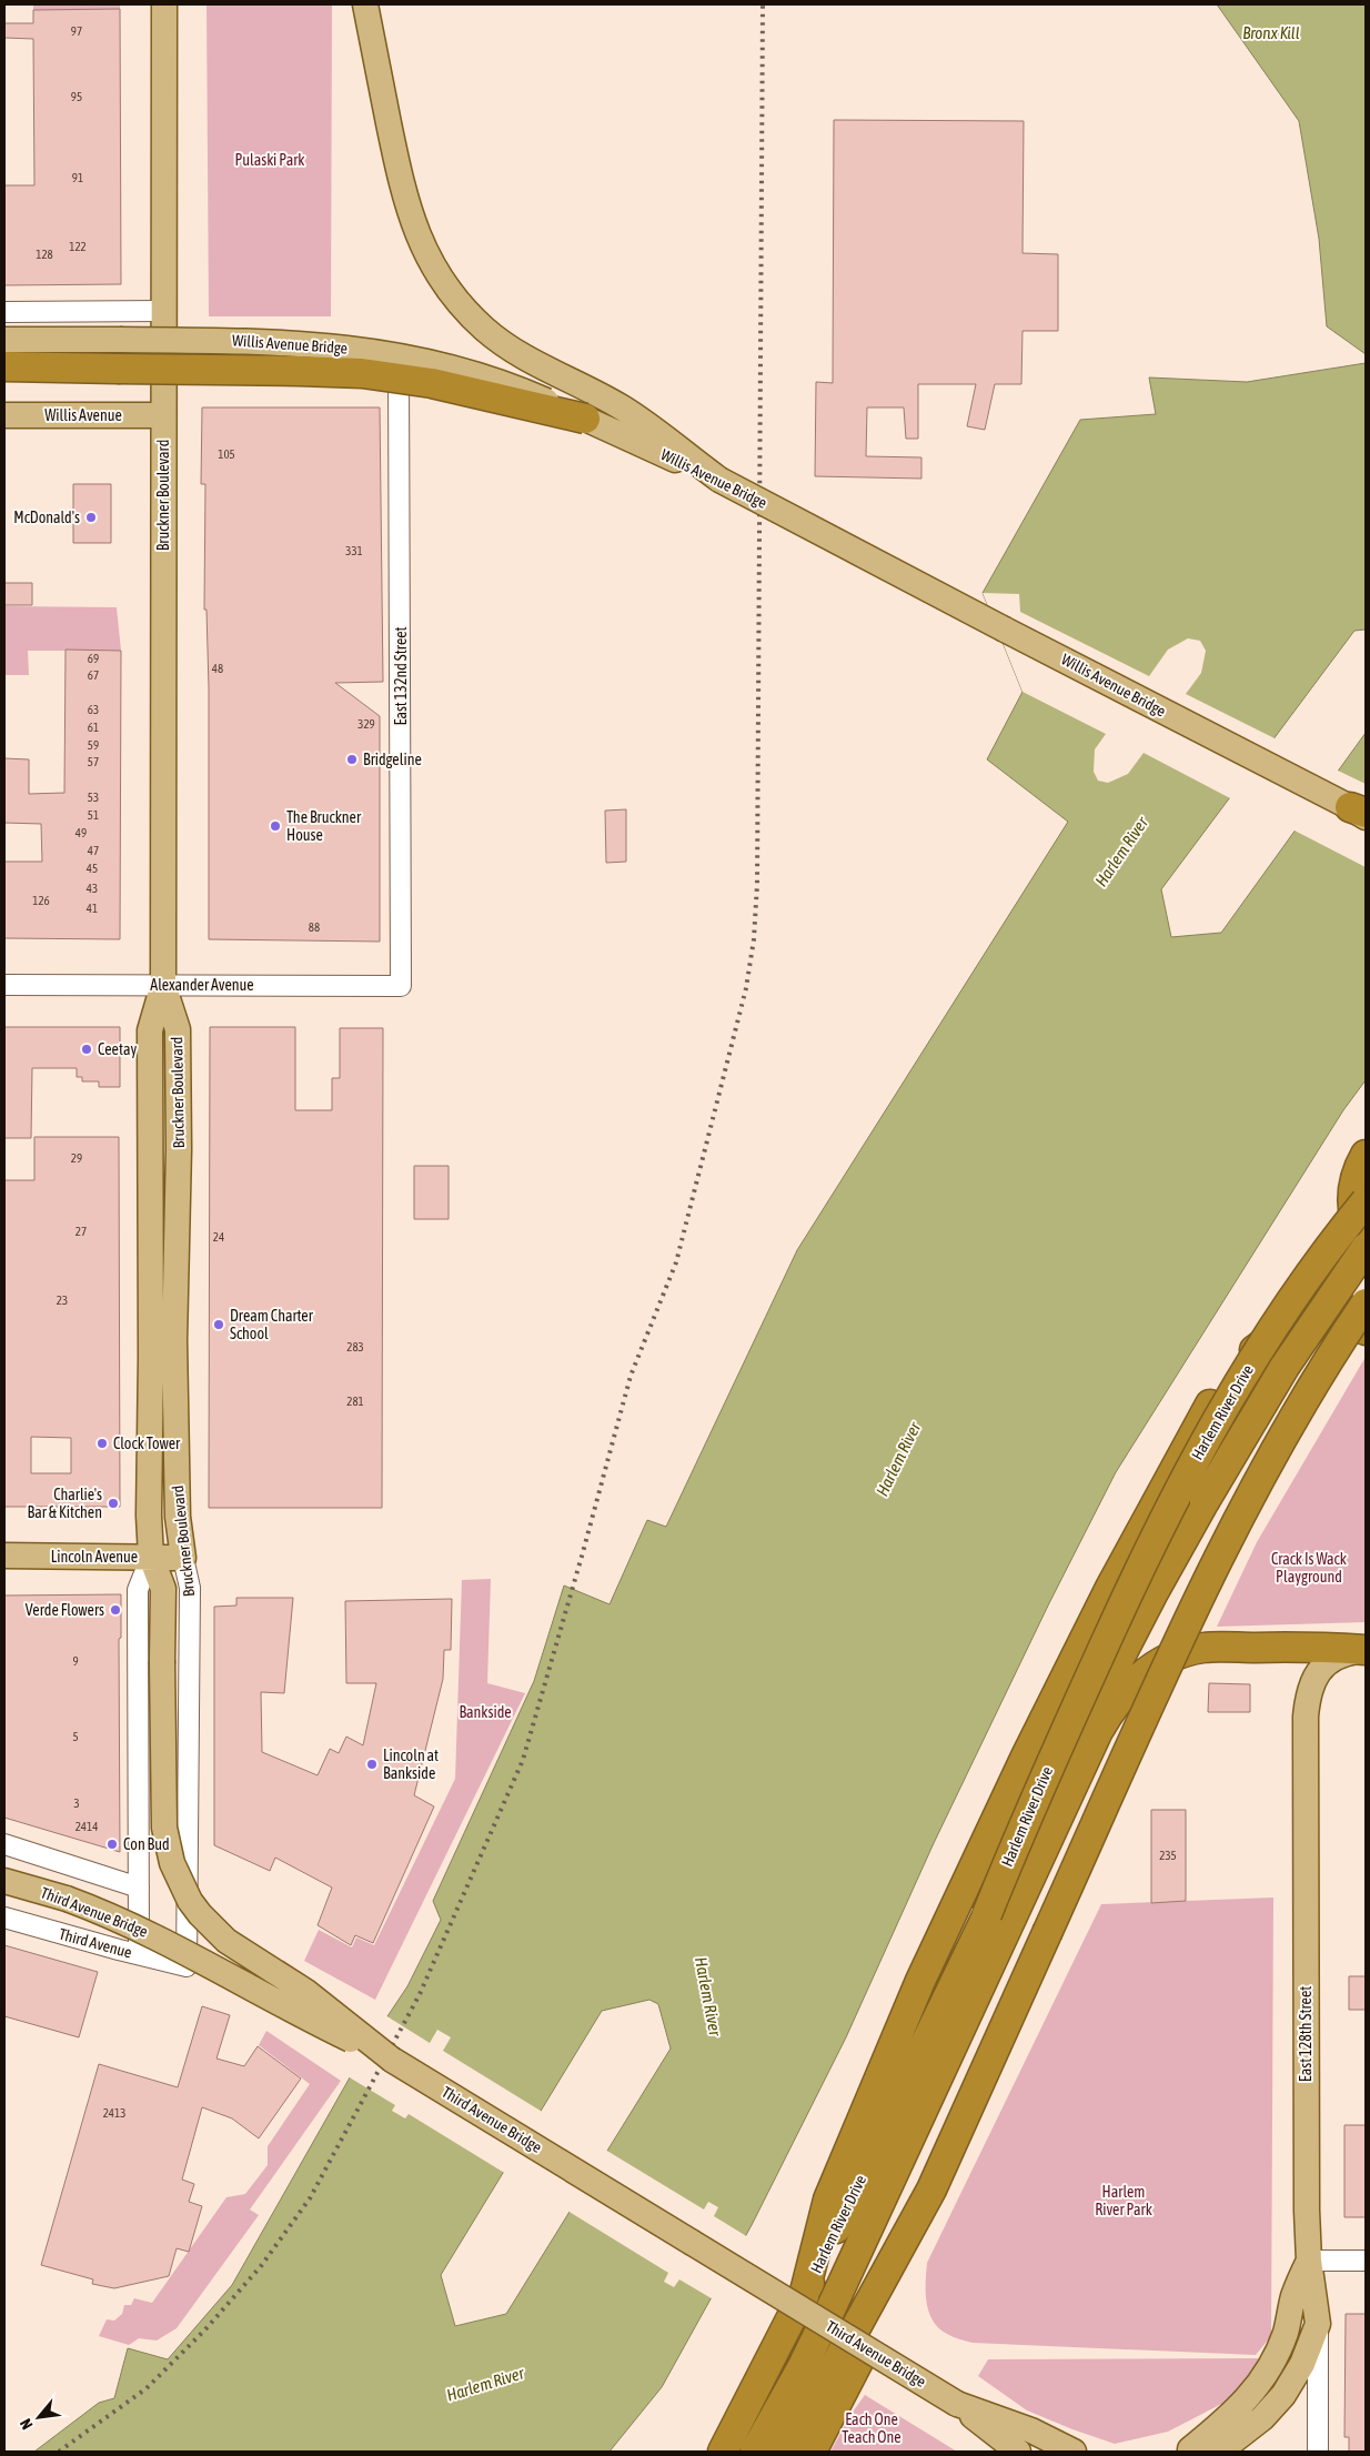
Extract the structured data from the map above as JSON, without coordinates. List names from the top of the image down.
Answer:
{
  "streets": {
    "highway": ["Harlem River Drive"],
    "main road": [
      "Willis Avenue Bridge",
      "Willis Avenue",
      "Bruckner Boulevard",
      "Lincoln Avenue",
      "Third Avenue Bridge",
      "East 128th Street"
    ],
    "street": ["East 132nd Street", "Alexander Avenue", "Third Avenue"]
  },
  "crossings": [
    ["Willis Avenue", "Bruckner Boulevard"],
    ["Bruckner Boulevard", "East 132nd Street"],
    ["Bruckner Boulevard", "Alexander Avenue"],
    ["Bruckner Boulevard", "Lincoln Avenue"],
    ["Bruckner Boulevard", "Third Avenue"],
    ["East 132nd Street", "Alexander Avenue"]
  ],
  "water": ["Bronx Kill", "Harlem River"],
  "parks": [
    "Pulaski Park",
    "Crack Is Wack Playground",
    "Bankside",
    "Harlem River Park",
    "Each One Teach One"
  ],
  "places": [
    "McDonald's",
    "Bridgeline",
    "The Bruckner House",
    "Ceetay",
    "Dream Charter School",
    "Clock Tower",
    "Charlie's Bar & Kitchen",
    "Verde Flowers",
    "Lincoln at Bankside",
    "Con Bud"
  ],
  "house_numbers": [
    "97",
    "95",
    "91",
    "122",
    "128",
    "105",
    "331",
    "69",
    "48",
    "67",
    "63",
    "329",
    "61",
    "59",
    "57",
    "53",
    "51",
    "49",
    "47",
    "45",
    "43",
    "126",
    "41",
    "88",
    "29",
    "27",
    "24",
    "23",
    "283",
    "281",
    "9",
    "5",
    "3",
    "2414",
    "235",
    "2413"
  ],
  "north": "bottom left"
}
